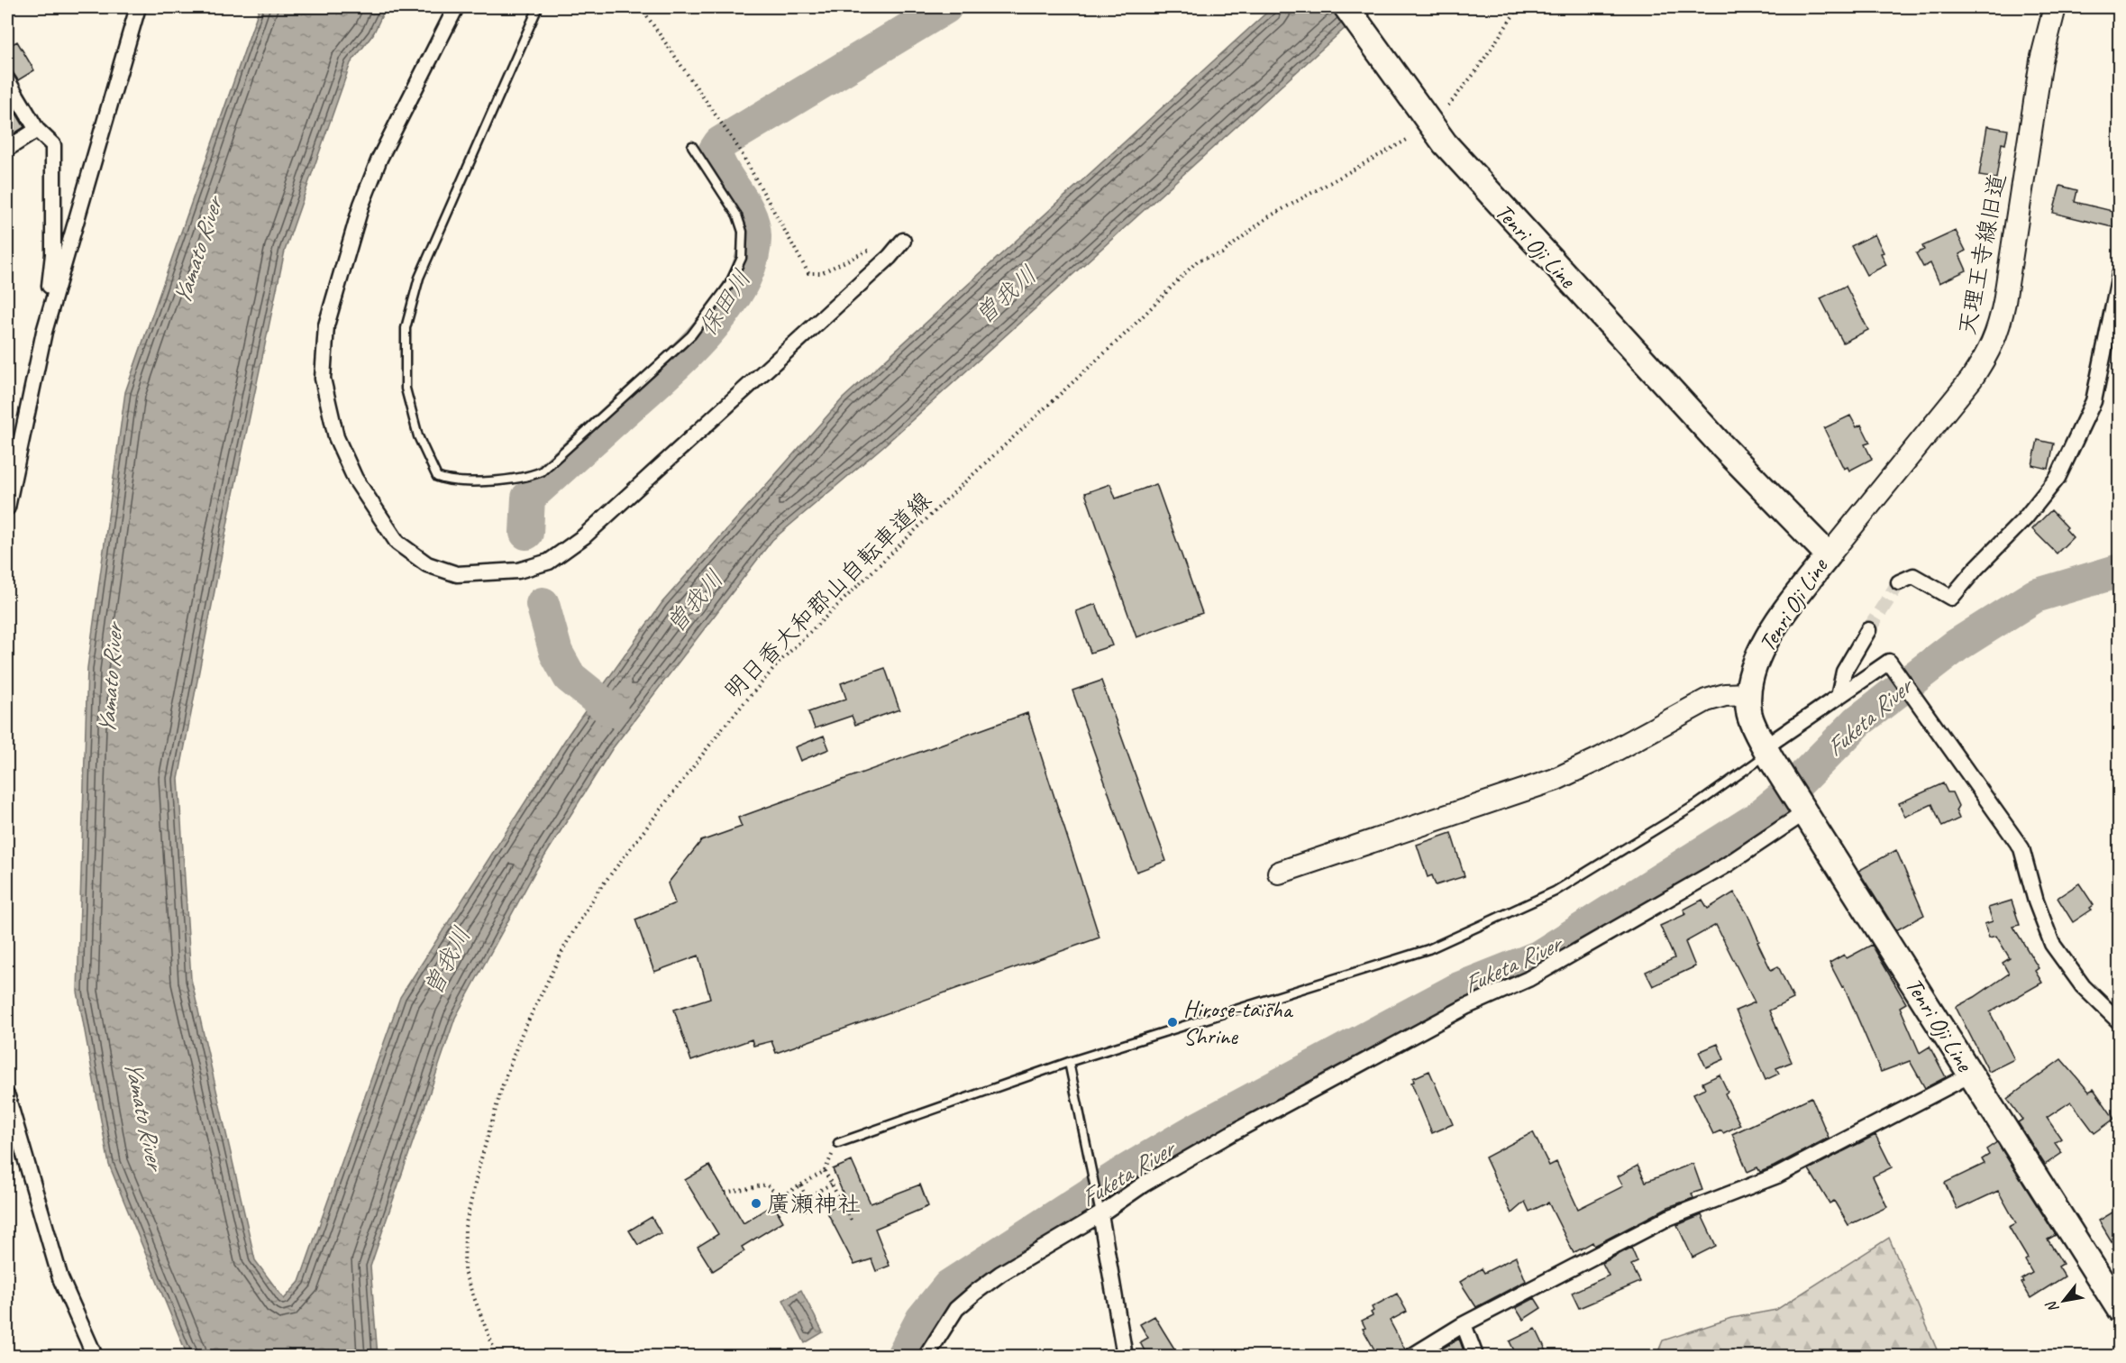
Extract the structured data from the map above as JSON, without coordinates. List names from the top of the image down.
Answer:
{
  "streets": {
    "main road": ["Tenri Oji Line"],
    "street": ["天理王寺線旧道"],
    "path": ["明日香大和郡山自転車道線"]
  },
  "crossings": [
    ["Tenri Oji Line", "天理王寺線旧道"]
  ],
  "water": [
    "Yamato River",
    "曽我川",
    "保田川",
    "Fuketa River"
  ],
  "places": ["Hirose-taisha Shrine", "廣瀬神社"],
  "north": "bottom left"
}
